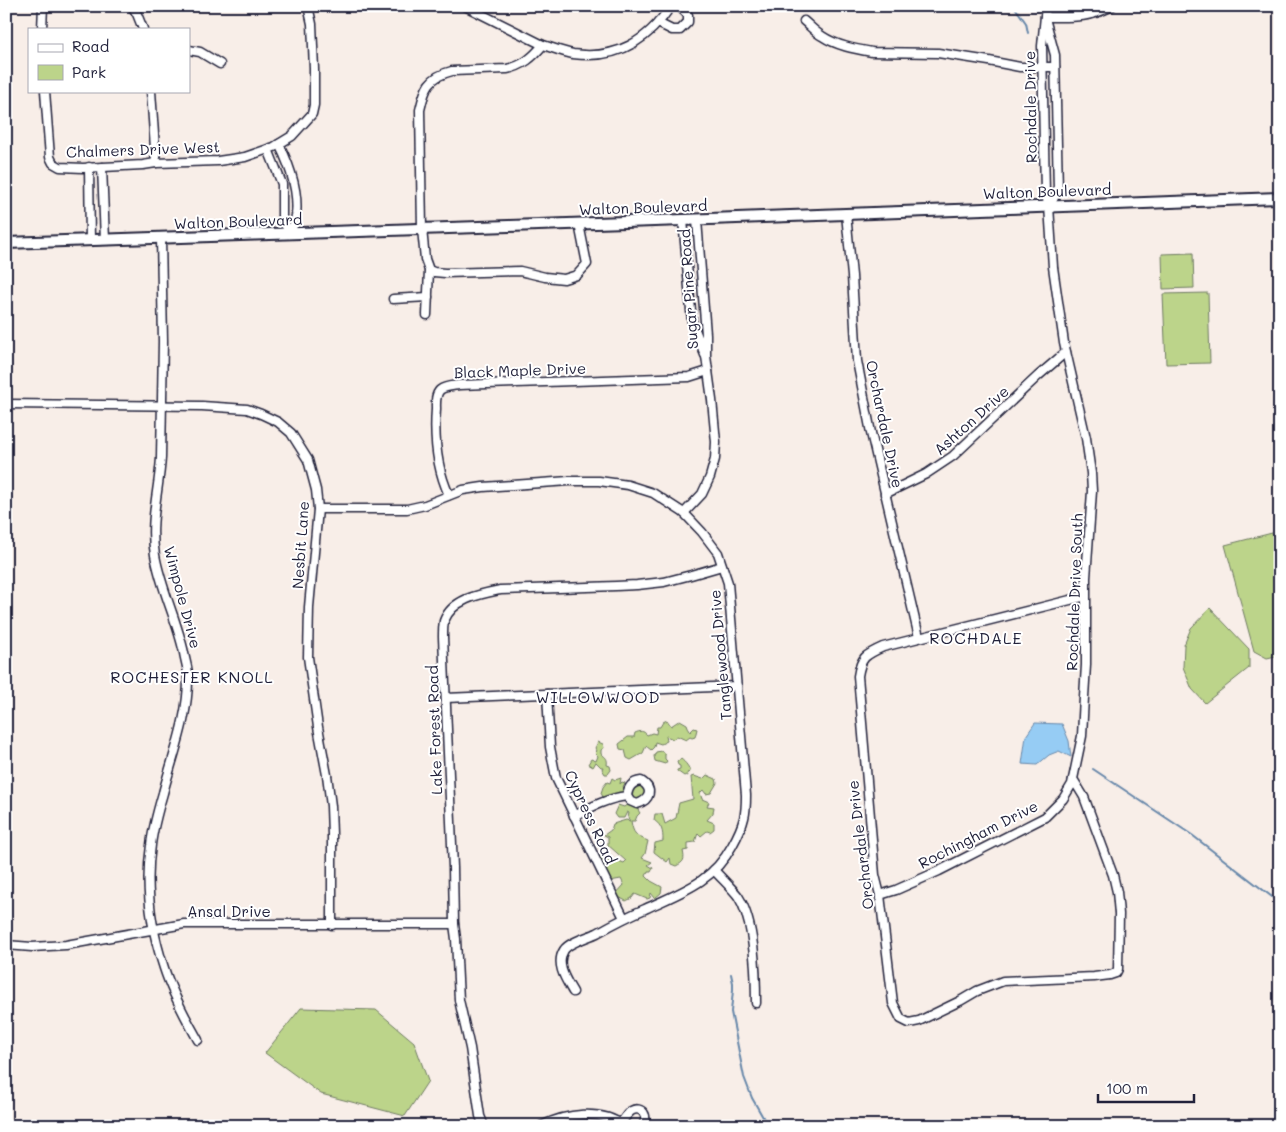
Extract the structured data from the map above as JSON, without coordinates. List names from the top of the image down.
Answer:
{
  "streets": {
    "main road": ["Walton Boulevard"],
    "street": [
      "Rochdale Drive",
      "Chalmers Drive West",
      "Sugar Pine Road",
      "Black Maple Drive",
      "Ashton Drive",
      "Orchardale Drive",
      "Nesbit Lane",
      "Rochdale Drive South",
      "Wimpole Drive",
      "Tanglewood Drive",
      "Lake Forest Road",
      "Cypress Road",
      "Rochingham Drive",
      "Ansal Drive"
    ]
  },
  "crossings": [
    ["Rochdale Drive", "Walton Boulevard"],
    ["Rochdale Drive", "Rochdale Drive South"],
    ["Walton Boulevard", "Sugar Pine Road"],
    ["Walton Boulevard", "Orchardale Drive"],
    ["Walton Boulevard", "Rochdale Drive South"],
    ["Walton Boulevard", "Wimpole Drive"],
    ["Sugar Pine Road", "Black Maple Drive"],
    ["Sugar Pine Road", "Tanglewood Drive"],
    ["Black Maple Drive", "Tanglewood Drive"],
    ["Ashton Drive", "Orchardale Drive"],
    ["Ashton Drive", "Rochdale Drive South"],
    ["Orchardale Drive", "Rochdale Drive South"],
    ["Orchardale Drive", "Rochingham Drive"],
    ["Nesbit Lane", "Wimpole Drive"],
    ["Nesbit Lane", "Tanglewood Drive"],
    ["Nesbit Lane", "Ansal Drive"],
    ["Rochdale Drive South", "Rochingham Drive"],
    ["Wimpole Drive", "Ansal Drive"],
    ["Tanglewood Drive", "Lake Forest Road"],
    ["Tanglewood Drive", "Cypress Road"],
    ["Lake Forest Road", "Ansal Drive"]
  ],
  "districts": ["ROCHDALE", "ROCHESTER KNOLL", "WILLOWWOOD"],
  "legend": ["Road", "Park"],
  "scale_bar": "100 m"
}
